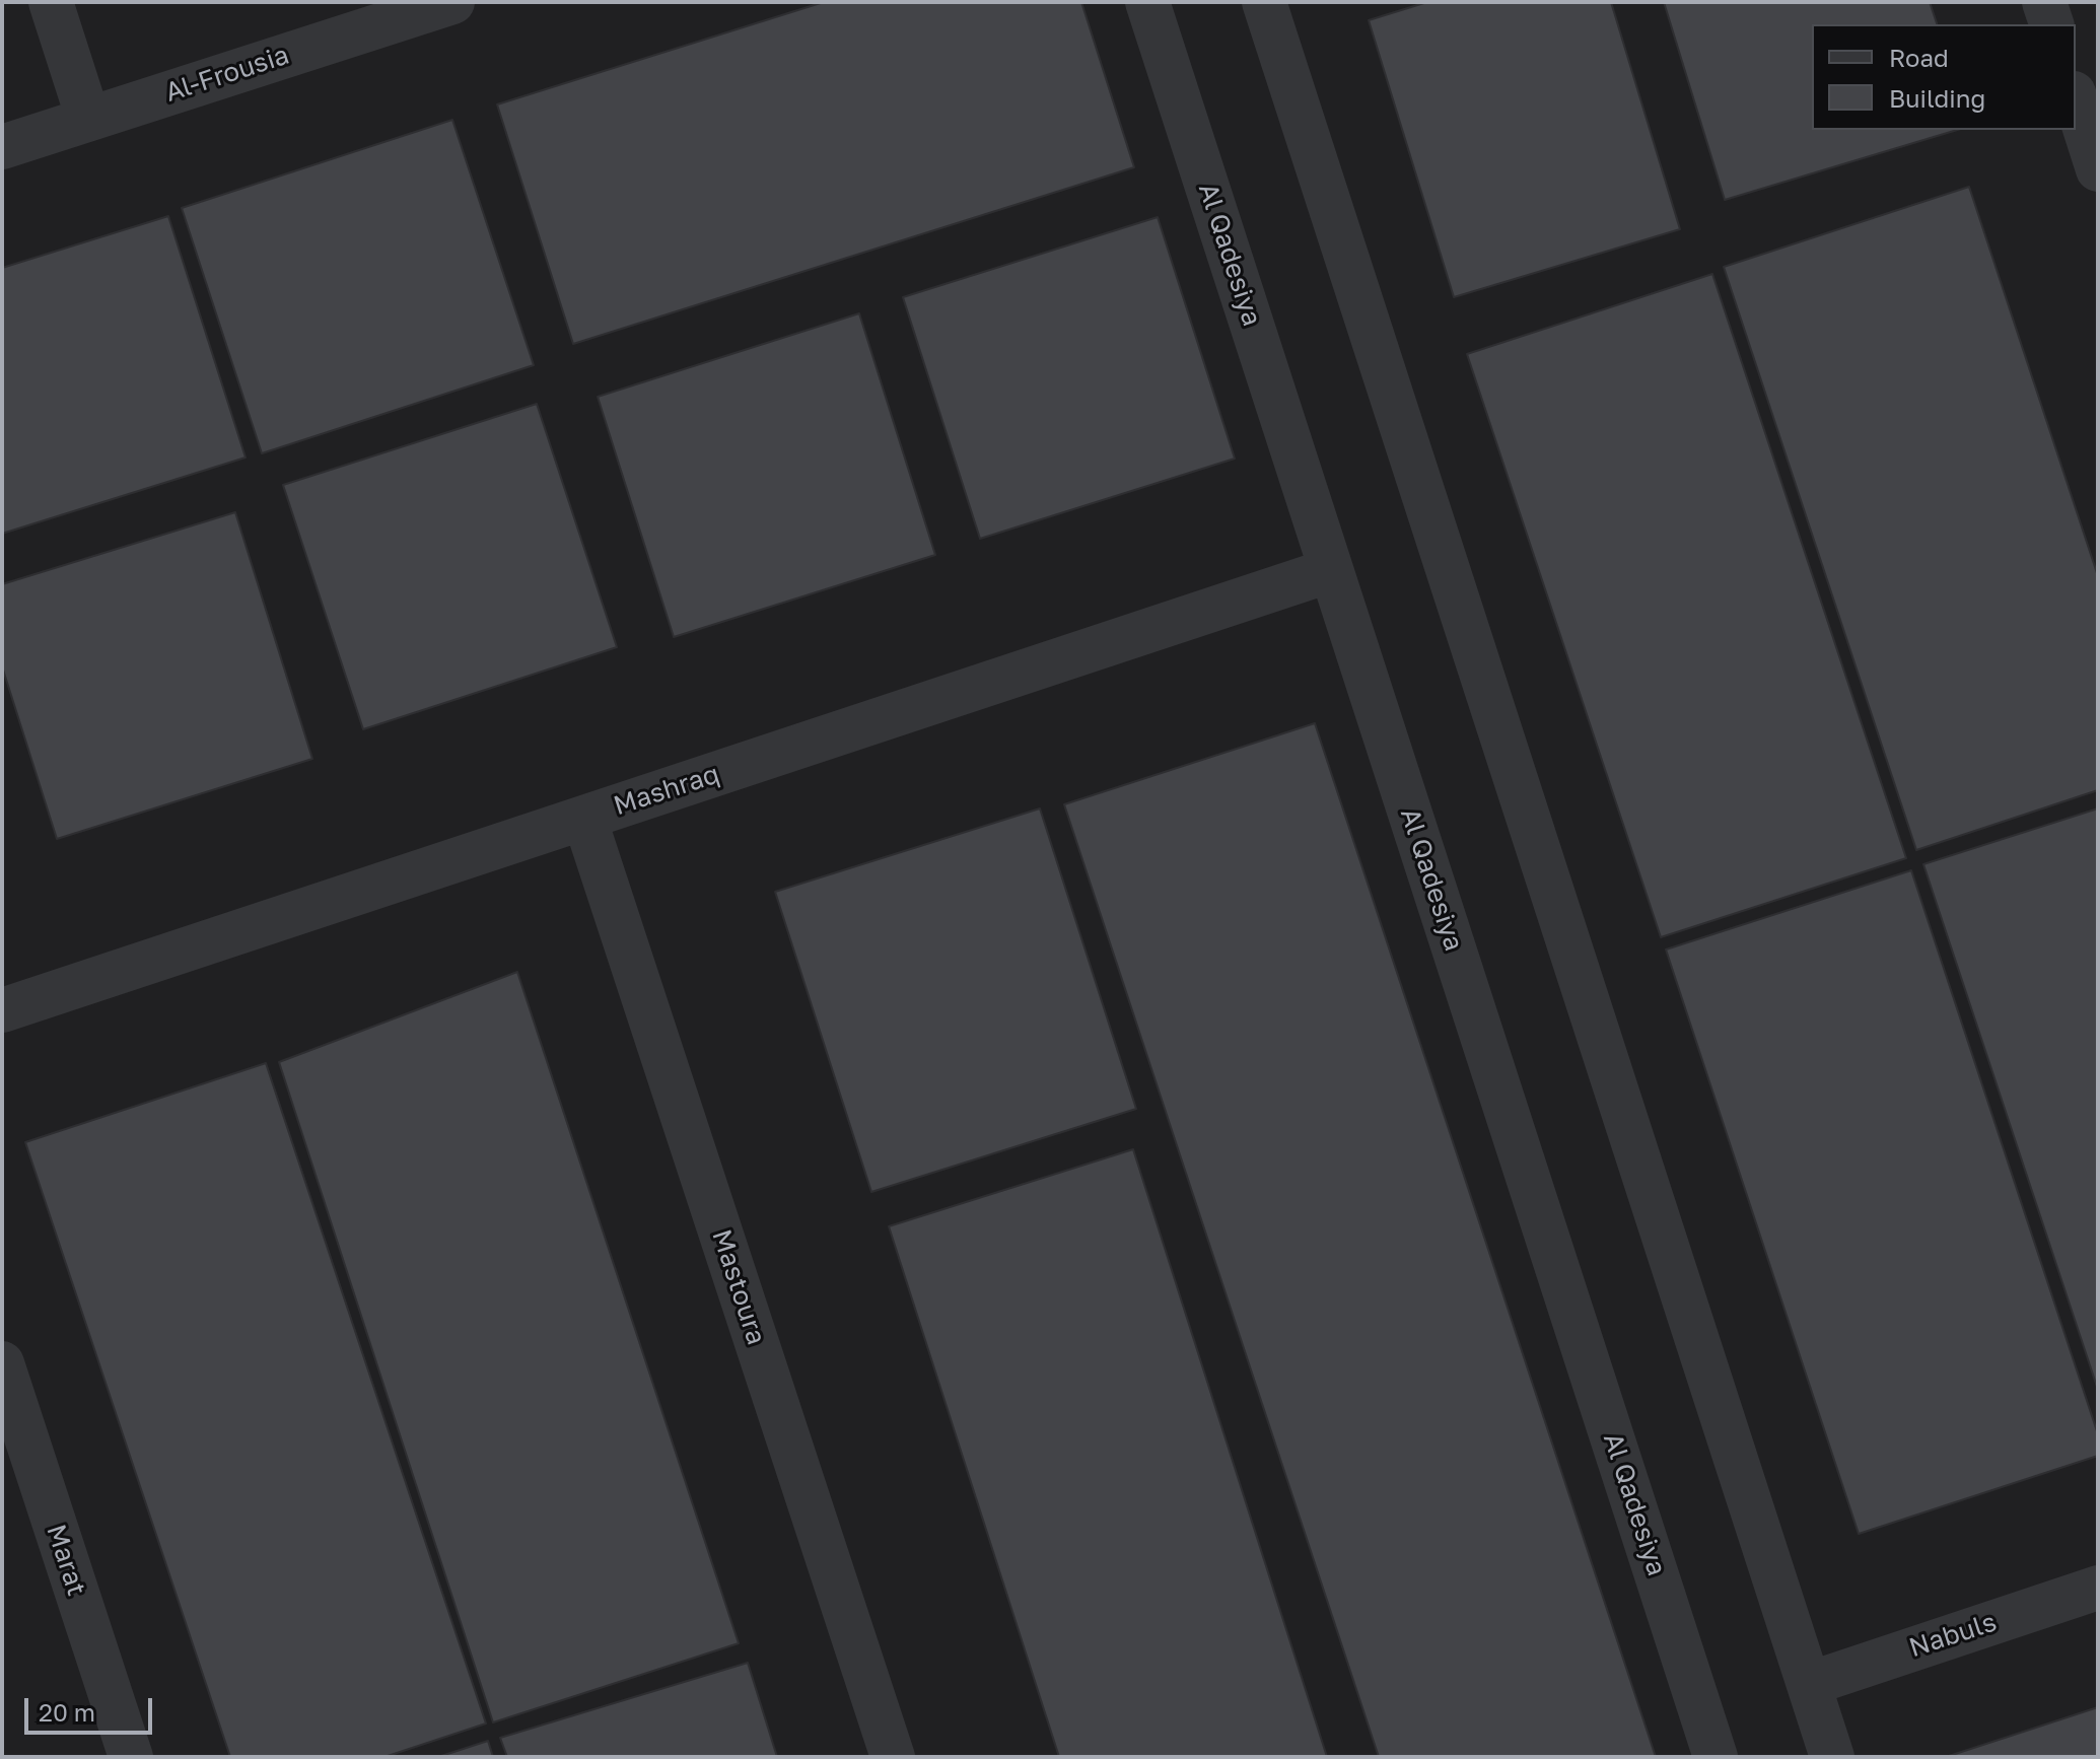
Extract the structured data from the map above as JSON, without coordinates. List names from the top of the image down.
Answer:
{
  "streets": {
    "street": [
      "Al-Frousia",
      "Al Qadesiya",
      "Mashraq",
      "Mastoura",
      "Marat",
      "Nabuls"
    ]
  },
  "crossings": [
    ["Al Qadesiya", "Mashraq"],
    ["Mashraq", "Mastoura"]
  ],
  "legend": ["Road", "Building"],
  "scale_bar": "20 m"
}
